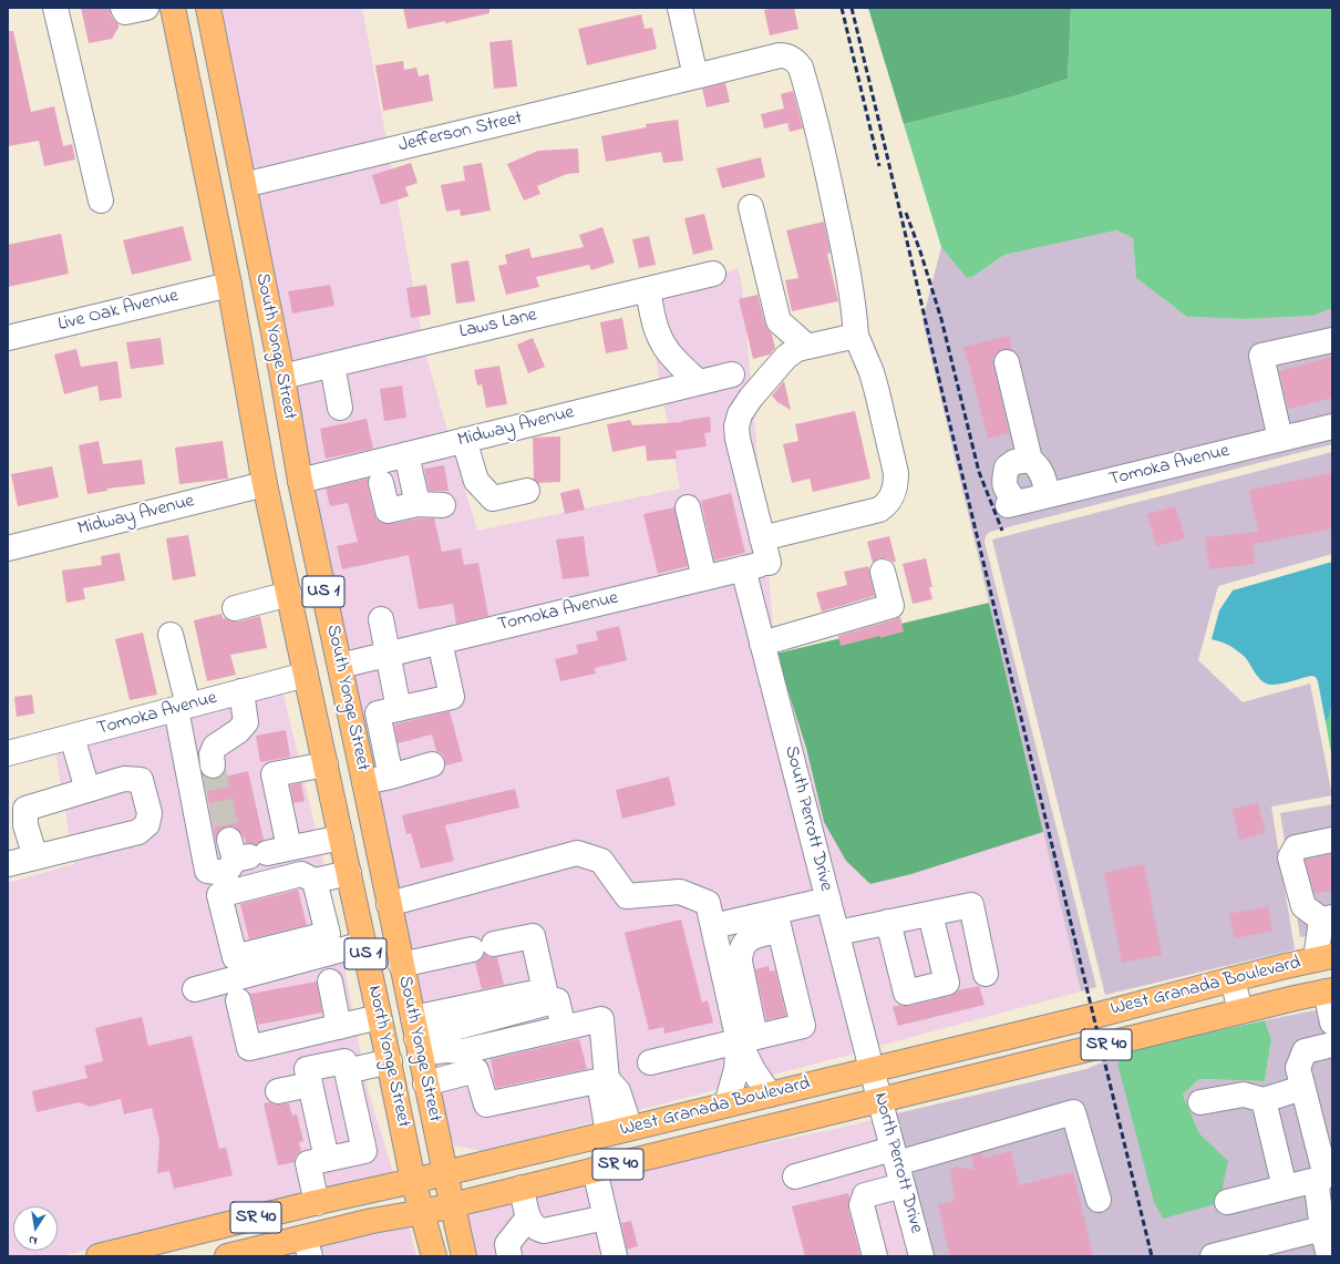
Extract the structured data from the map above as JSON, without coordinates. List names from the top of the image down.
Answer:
{
  "streets": {
    "main road": [
      "South Yonge Street",
      "US 1",
      "West Granada Boulevard",
      "SR 40",
      "North Yonge Street"
    ],
    "street": [
      "Jefferson Street",
      "Live Oak Avenue",
      "Laws Lane",
      "Midway Avenue",
      "Tomoka Avenue",
      "South Perrott Drive",
      "North Perrott Drive"
    ]
  },
  "crossings": [
    ["Jefferson Street", "South Yonge Street"],
    ["Jefferson Street", "Tomoka Avenue"],
    ["Live Oak Avenue", "South Yonge Street"],
    ["Laws Lane", "South Yonge Street"],
    ["South Yonge Street", "Midway Avenue"],
    ["South Yonge Street", "Tomoka Avenue"],
    ["South Yonge Street", "US 1"],
    ["South Yonge Street", "West Granada Boulevard"],
    ["South Yonge Street", "North Yonge Street"],
    ["Tomoka Avenue", "South Perrott Drive"],
    ["Tomoka Avenue", "North Yonge Street"],
    ["US 1", "West Granada Boulevard"],
    ["South Perrott Drive", "West Granada Boulevard"],
    ["South Perrott Drive", "North Perrott Drive"],
    ["West Granada Boulevard", "North Yonge Street"],
    ["West Granada Boulevard", "North Perrott Drive"]
  ],
  "north": "bottom"
}
